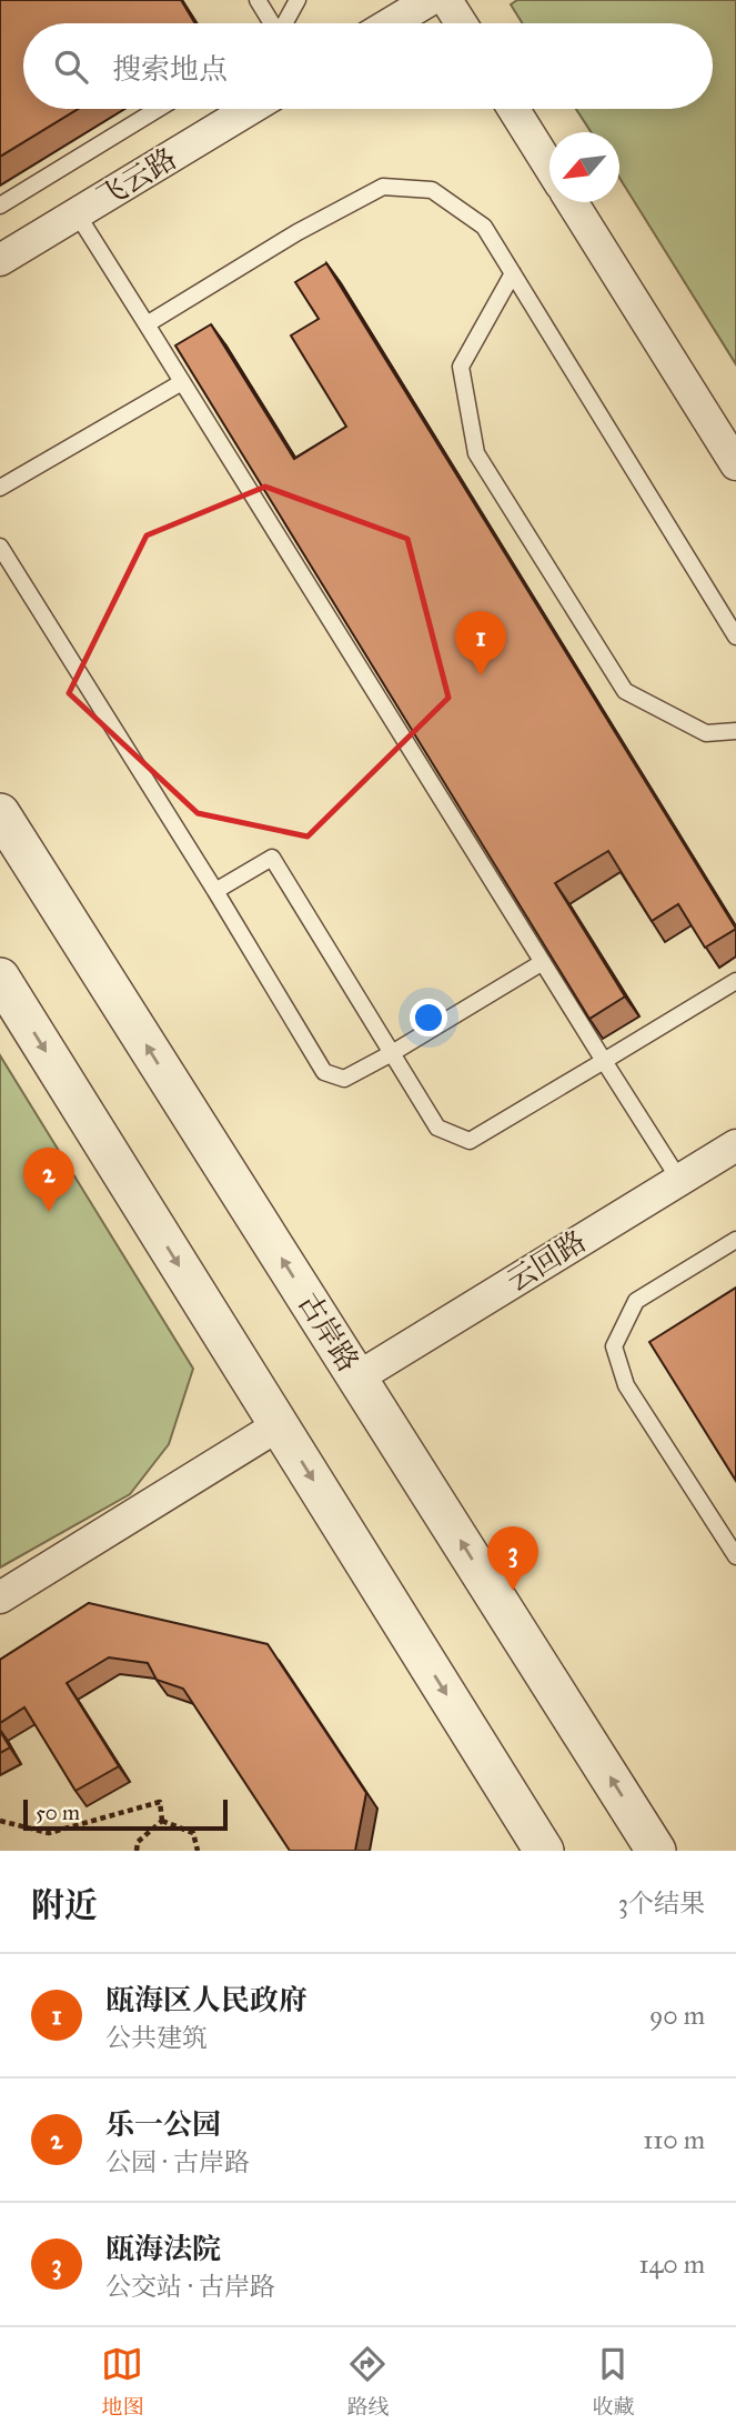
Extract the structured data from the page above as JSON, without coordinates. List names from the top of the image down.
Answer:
{
  "streets": {
    "street": ["飞云路", "云回路", "古岸路"]
  },
  "crossings": [
    ["云回路", "古岸路"]
  ],
  "scale_bar": "50 m",
  "north": "bottom left",
  "page": {
    "search": "搜索地点",
    "pins": ["1", "2", "3"],
    "scale": "50 m",
    "heading": ["附近", "3个结果"],
    "list": [
      {
        "mark": "1",
        "name": "瓯海区人民政府",
        "note": "公共建筑",
        "value": "90 m"
      },
      {
        "mark": "2",
        "name": "乐一公园",
        "note": "公园 · 古岸路",
        "value": "110 m"
      },
      {
        "mark": "3",
        "name": "瓯海法院",
        "note": "公交站 · 古岸路",
        "value": "140 m"
      }
    ],
    "nav": ["地图", "路线", "收藏"]
  }
}
